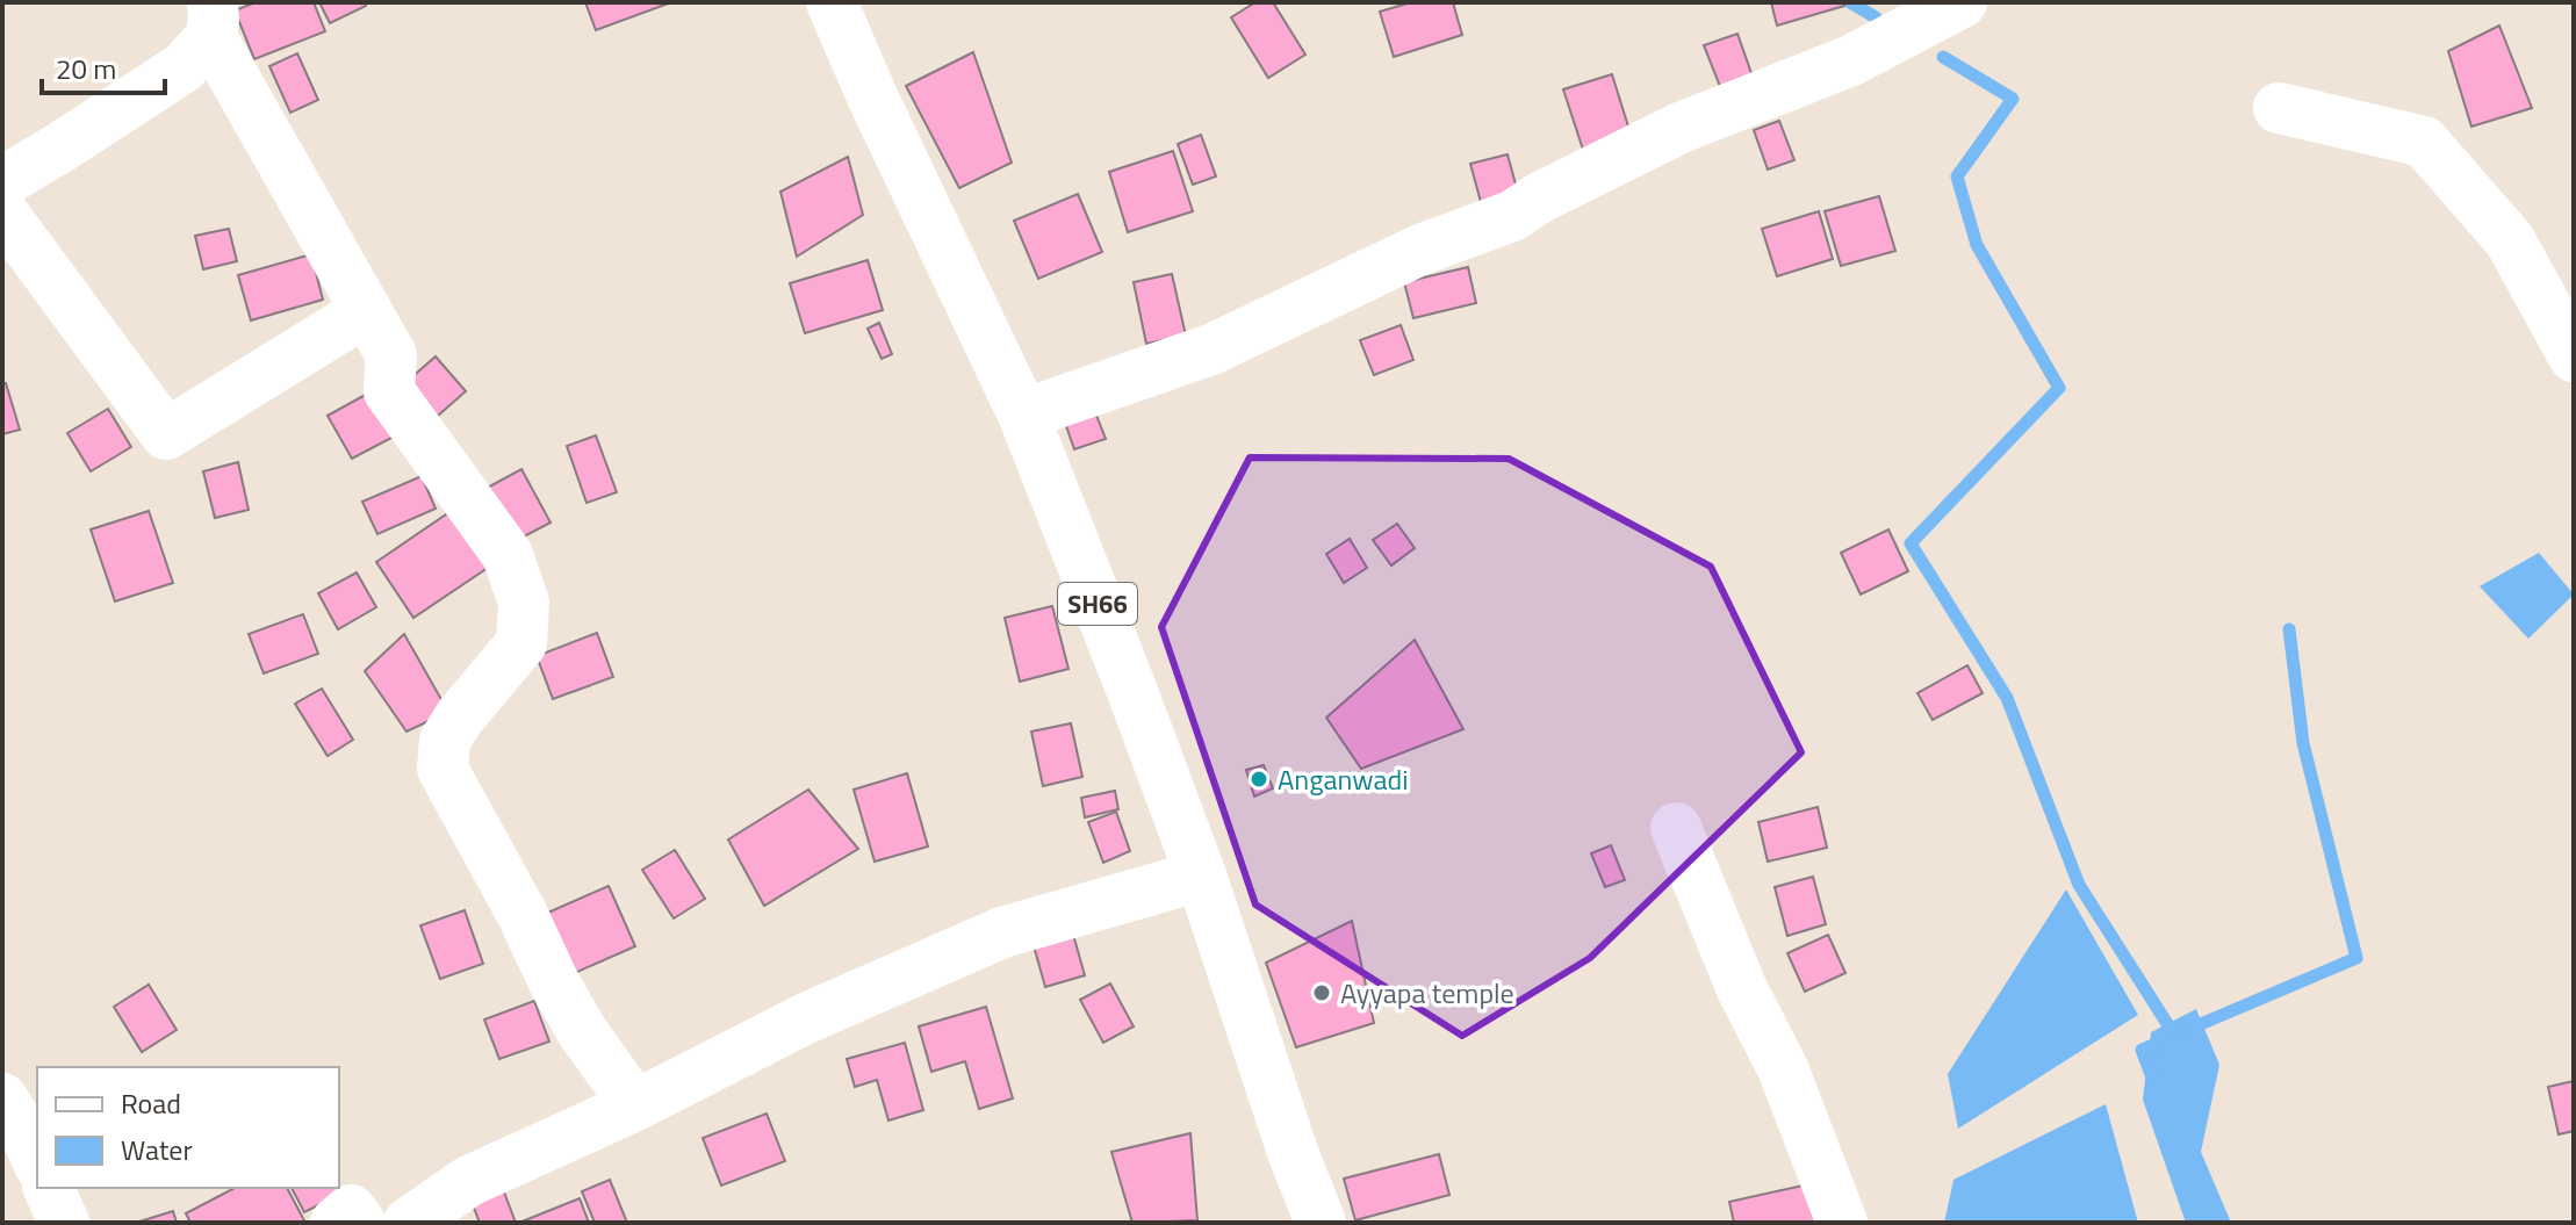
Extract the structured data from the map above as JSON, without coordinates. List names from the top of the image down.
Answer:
{
  "streets": {
    "street": ["SH66"]
  },
  "places": ["Anganwadi", "Ayyapa temple"],
  "legend": ["Road", "Water"],
  "scale_bar": "20 m"
}
